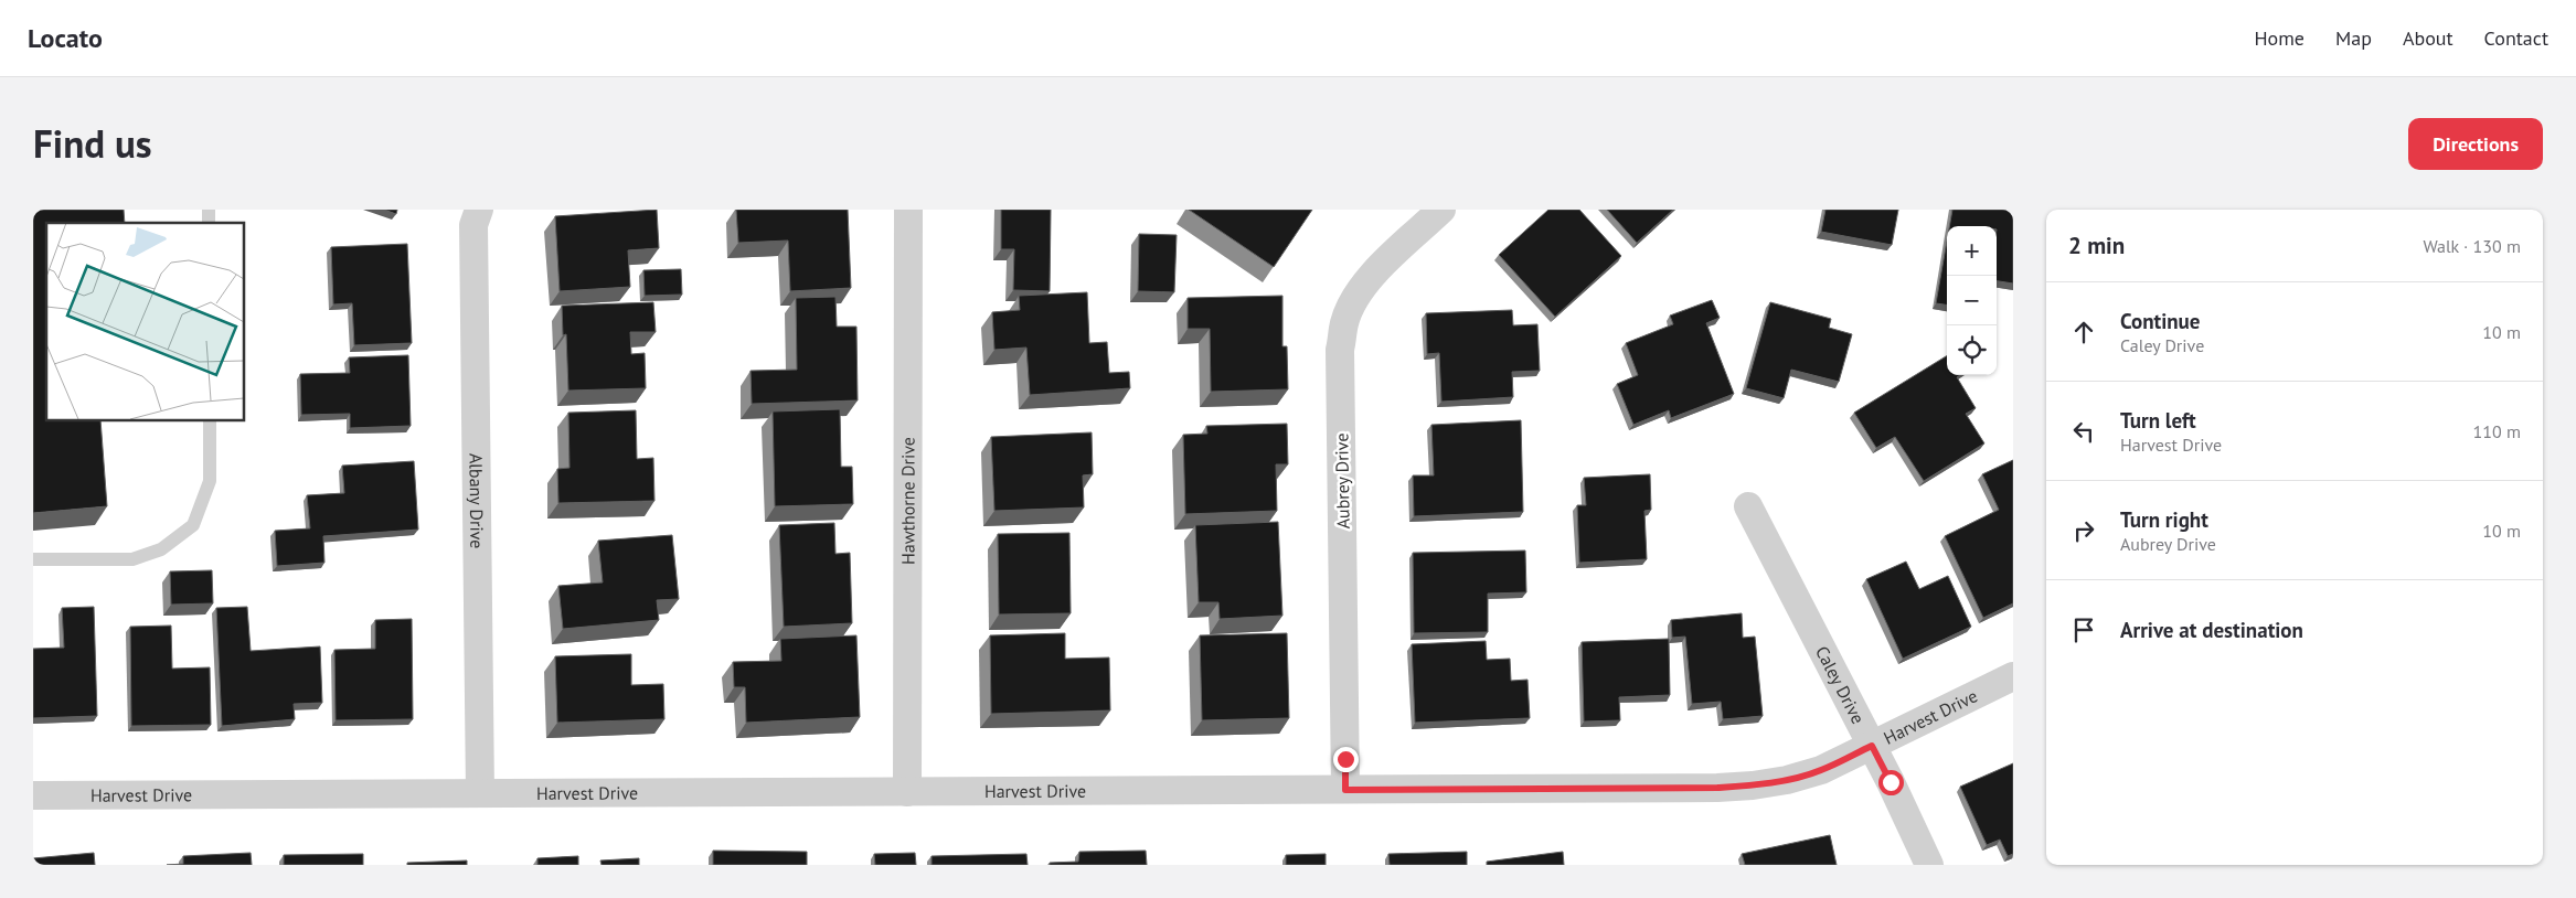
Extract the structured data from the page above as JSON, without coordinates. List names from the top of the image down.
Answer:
{
  "streets": {
    "street": [
      "Aubrey Drive",
      "Albany Drive",
      "Hawthorne Drive",
      "Caley Drive",
      "Harvest Drive"
    ]
  },
  "crossings": [
    ["Aubrey Drive", "Harvest Drive"],
    ["Albany Drive", "Harvest Drive"],
    ["Hawthorne Drive", "Harvest Drive"],
    ["Caley Drive", "Harvest Drive"]
  ],
  "page": {
    "header": "Locato",
    "nav": [
      "Home",
      "Map",
      "About",
      "Contact"
    ],
    "title": "Find us",
    "buttons": "Directions",
    "heading": ["2 min", "Walk · 130 m"],
    "map_buttons": ["+", "−"],
    "list": [
      ["Continue", "Caley Drive", "10 m"],
      ["Turn left", "Harvest Drive", "110 m"],
      ["Turn right", "Aubrey Drive", "10 m"],
      "Arrive at destination"
    ]
  }
}
